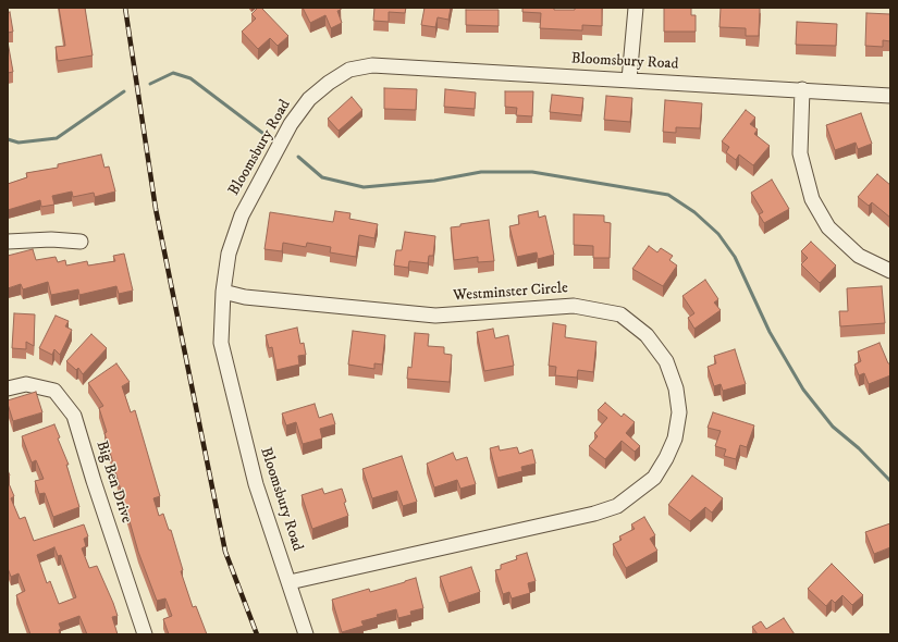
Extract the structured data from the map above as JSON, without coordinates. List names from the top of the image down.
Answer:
{
  "streets": {
    "street": ["Bloomsbury Road", "Westminster Circle", "Big Ben Drive"]
  },
  "crossings": [
    ["Bloomsbury Road", "Westminster Circle"]
  ]
}
